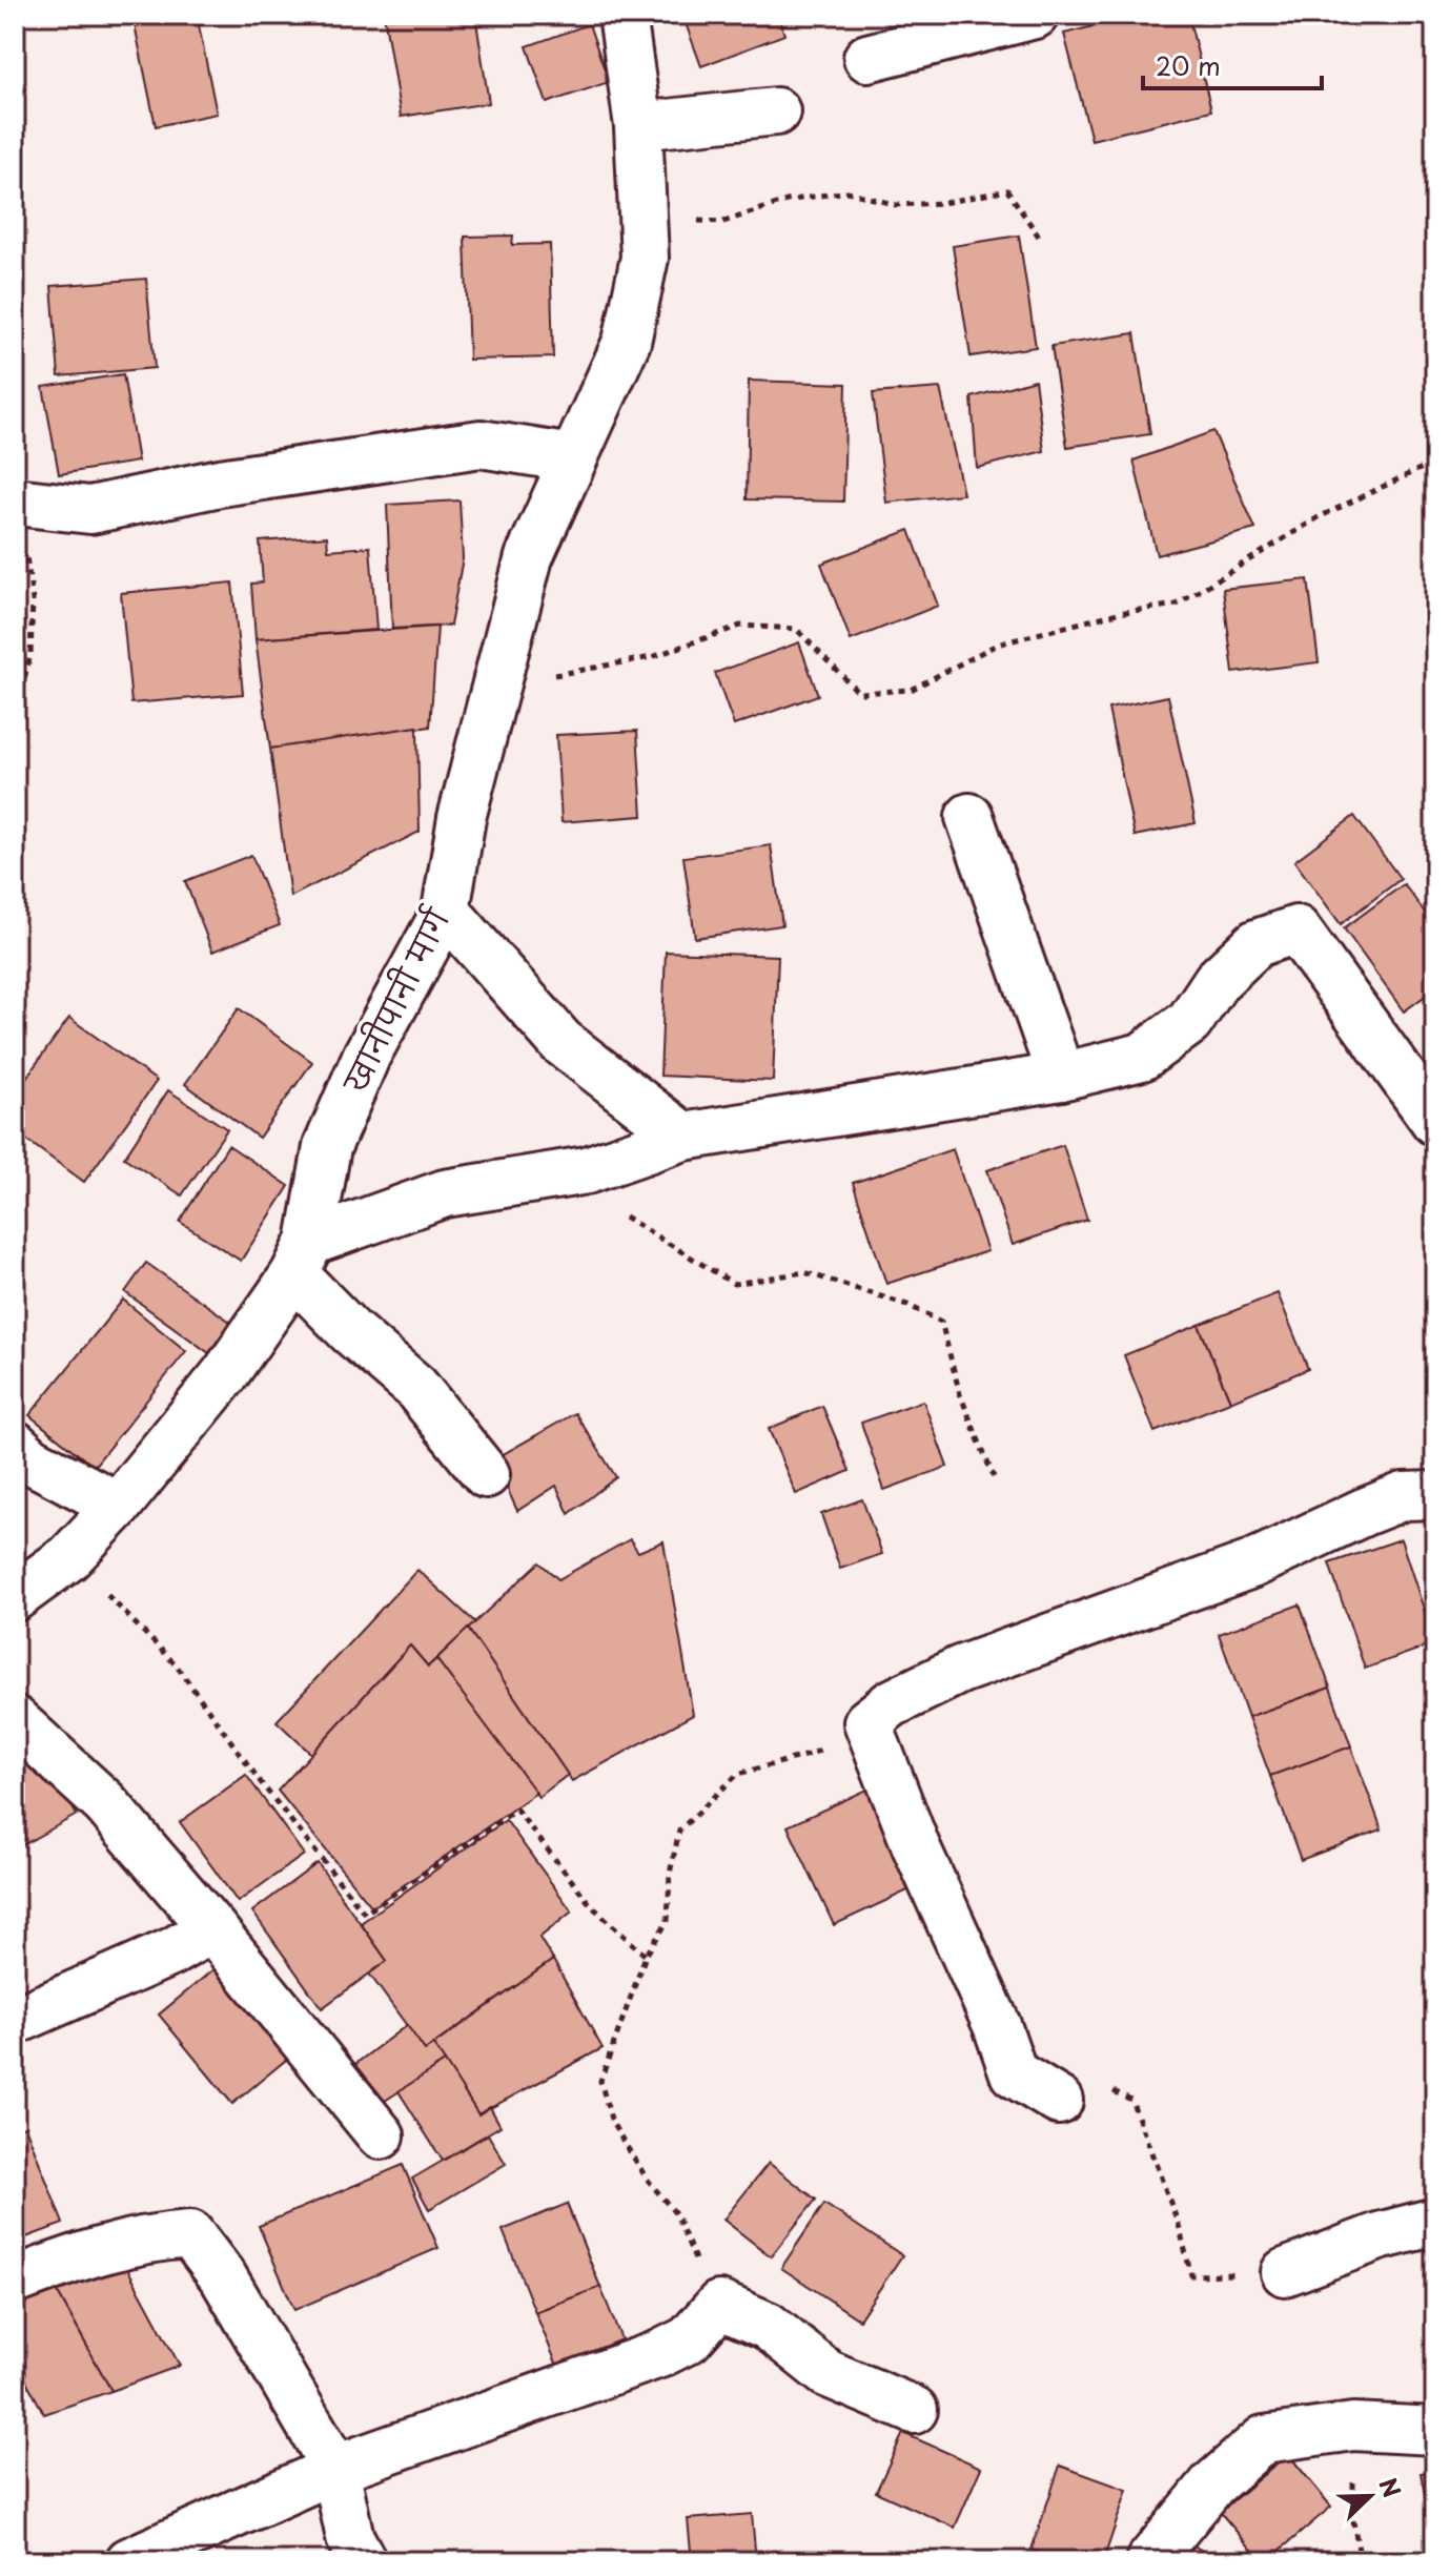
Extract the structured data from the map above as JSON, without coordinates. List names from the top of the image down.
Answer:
{
  "streets": {
    "street": ["खानीपानी मार्ग"]
  },
  "scale_bar": "20 m",
  "north": "top right"
}
